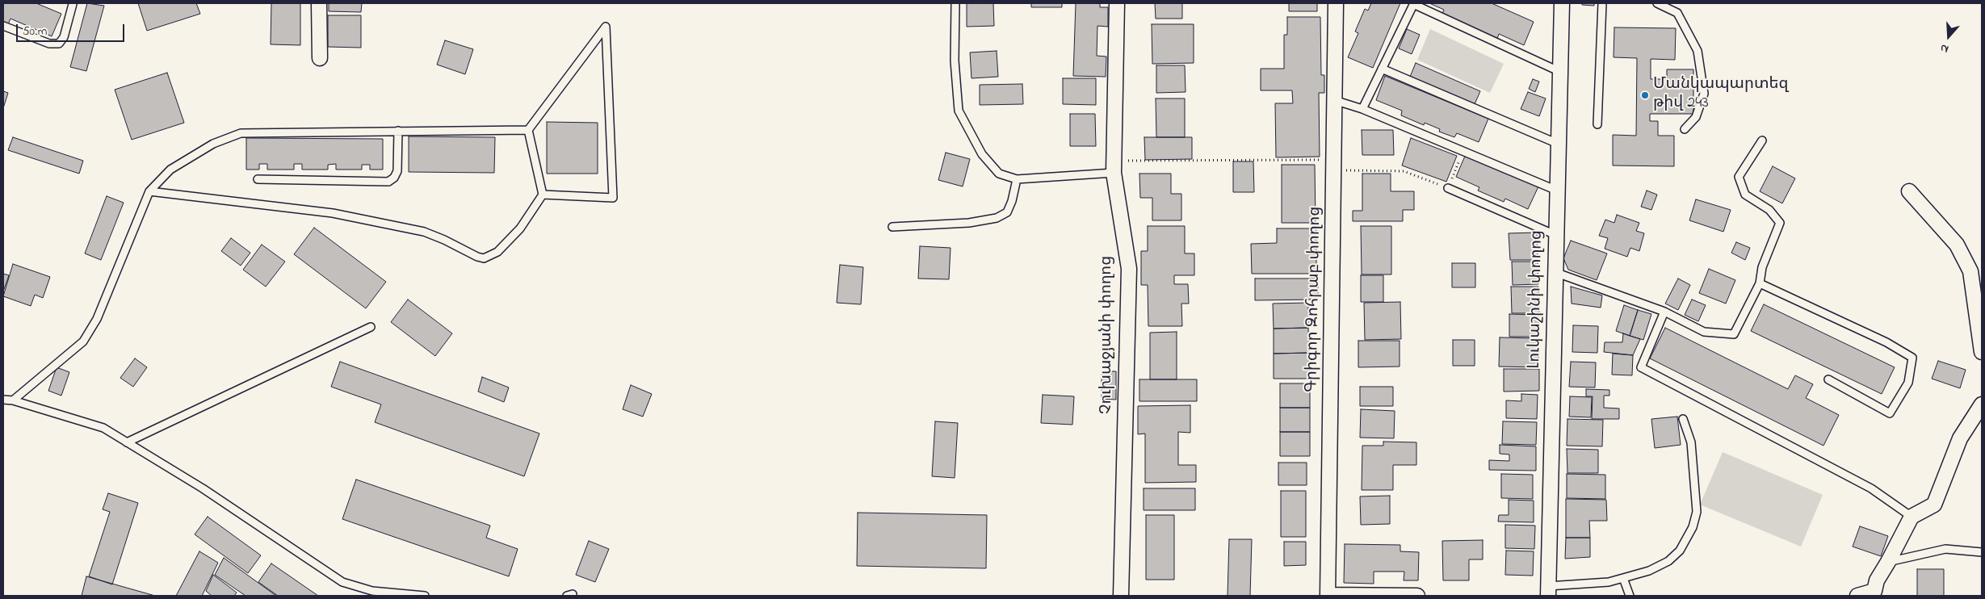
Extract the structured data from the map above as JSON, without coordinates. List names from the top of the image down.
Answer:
{
  "streets": {
    "street": ["Գրիգոր Զոհրաբ փողոց", "Լուկաշինի փողոց", "Չուխաջյանի փողոց"]
  },
  "places": ["Մանկապարտեզ թիվ 243"],
  "scale_bar": "50 m",
  "north": "bottom"
}
